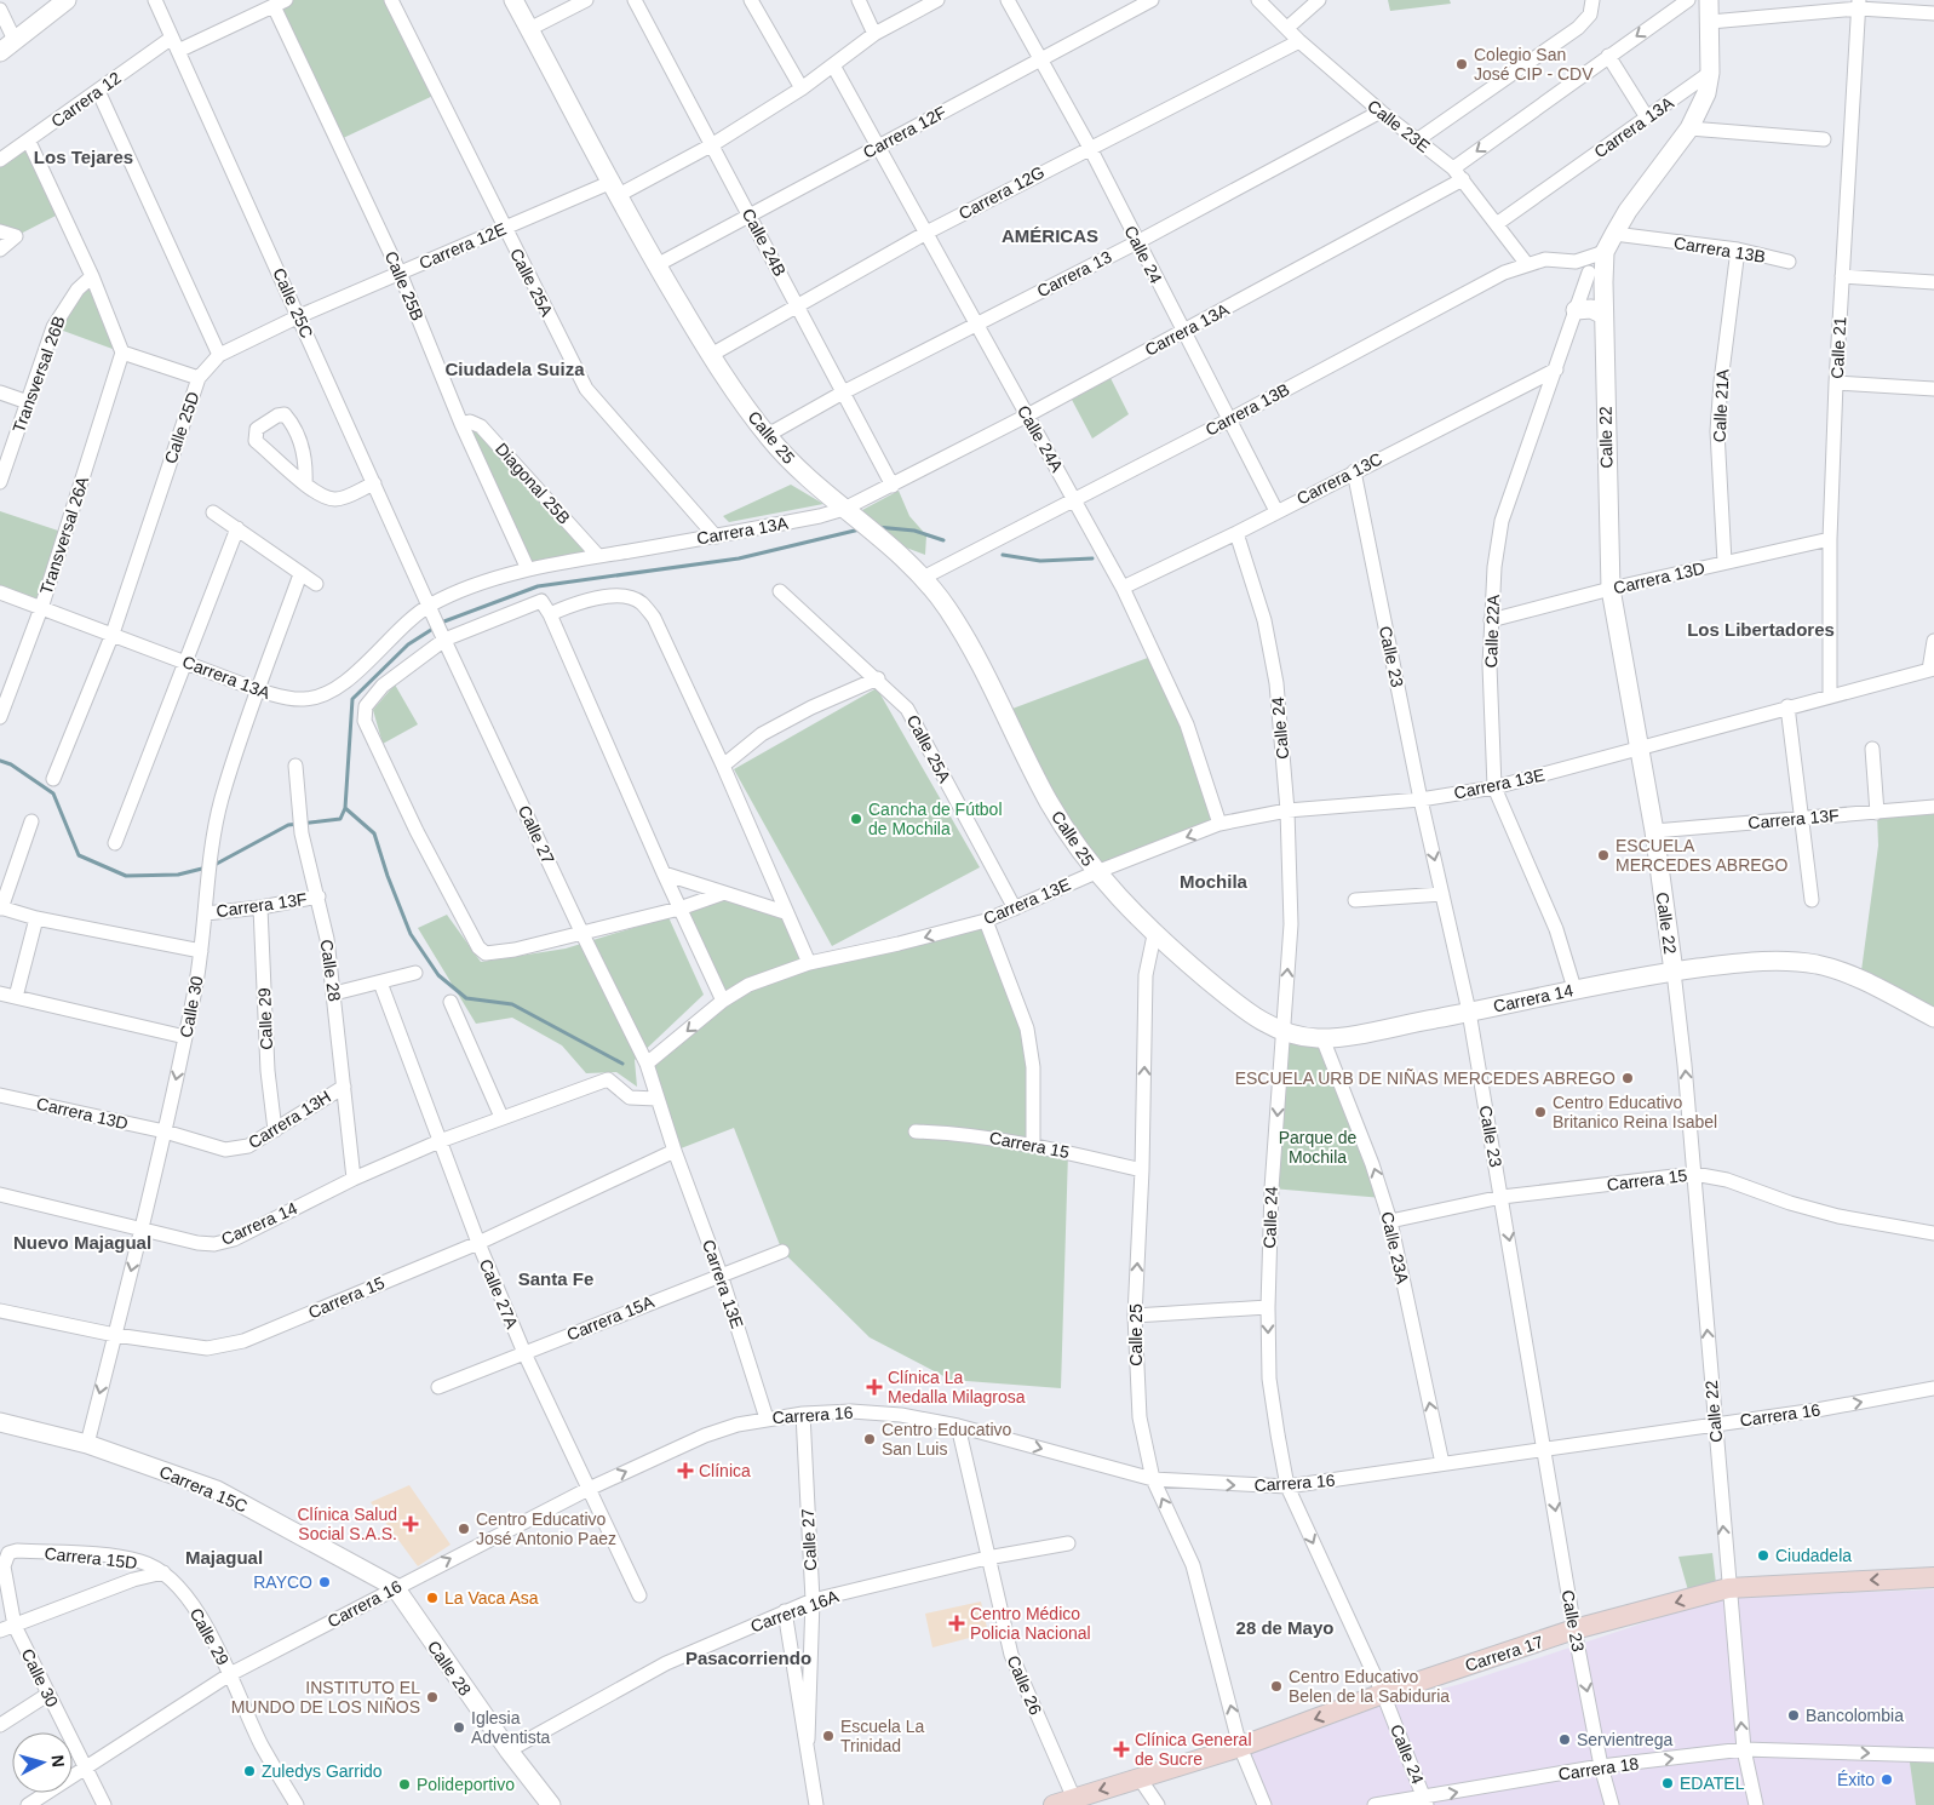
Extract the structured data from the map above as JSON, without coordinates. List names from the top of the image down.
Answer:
{
  "streets": {
    "main road": ["Carrera 17"],
    "street": [
      "Carrera 12",
      "Calle 23E",
      "Carrera 13A",
      "Carrera 12F",
      "Carrera 12G",
      "Calle 24B",
      "Carrera 12E",
      "Carrera 13B",
      "Calle 24",
      "Carrera 13",
      "Calle 25A",
      "Calle 25B",
      "Calle 25C",
      "Calle 21",
      "Transversal 26B",
      "Calle 21A",
      "Calle 25D",
      "Calle 25",
      "Calle 22",
      "Calle 24A",
      "Carrera 13C",
      "Diagonal 25B",
      "Transversal 26A",
      "Carrera 13D",
      "Calle 22A",
      "Calle 23",
      "Carrera 13E",
      "Carrera 13F",
      "Calle 27",
      "Calle 28",
      "Carrera 14",
      "Calle 30",
      "Calle 29",
      "Carrera 13H",
      "Carrera 15",
      "Calle 23A",
      "Calle 27A",
      "Carrera 15A",
      "Carrera 16",
      "Carrera 15C",
      "Carrera 15D",
      "Carrera 16A",
      "Calle 26",
      "Carrera 18"
    ]
  },
  "crossings": [
    ["Carrera 12", "Calle 25C"],
    ["Calle 23E", "Carrera 13A"],
    ["Calle 23E", "Carrera 12G"],
    ["Calle 23E", "Carrera 13B"],
    ["Calle 23E", "Carrera 13"],
    ["Carrera 13A", "Calle 24B"],
    ["Carrera 13A", "Calle 24"],
    ["Carrera 13A", "Calle 25A"],
    ["Carrera 13A", "Calle 25B"],
    ["Carrera 13A", "Calle 25C"],
    ["Carrera 13A", "Calle 25D"],
    ["Carrera 13A", "Calle 25"],
    ["Carrera 13A", "Calle 22"],
    ["Carrera 13A", "Calle 24A"],
    ["Carrera 13A", "Diagonal 25B"],
    ["Carrera 13A", "Transversal 26A"],
    ["Carrera 13A", "Calle 27"],
    ["Carrera 13A", "Calle 30"],
    ["Carrera 12F", "Calle 24B"],
    ["Carrera 12F", "Calle 24"],
    ["Carrera 12F", "Calle 25"],
    ["Carrera 12F", "Calle 24A"],
    ["Carrera 12G", "Calle 24B"],
    ["Carrera 12G", "Calle 24"],
    ["Carrera 12G", "Calle 25"],
    ["Carrera 12G", "Calle 24A"],
    ["Calle 24B", "Carrera 12E"],
    ["Calle 24B", "Carrera 13"],
    ["Carrera 12E", "Calle 25A"],
    ["Carrera 12E", "Calle 25B"],
    ["Carrera 12E", "Calle 25C"],
    ["Carrera 12E", "Calle 25D"],
    ["Carrera 12E", "Calle 25"],
    ["Carrera 12E", "Calle 24A"],
    ["Carrera 13B", "Calle 24"],
    ["Carrera 13B", "Calle 21A"],
    ["Carrera 13B", "Calle 25"],
    ["Carrera 13B", "Calle 22"],
    ["Carrera 13B", "Calle 24A"],
    ["Calle 24", "Carrera 13"],
    ["Calle 24", "Carrera 13C"],
    ["Calle 24", "Carrera 13E"],
    ["Calle 24", "Carrera 14"],
    ["Calle 24", "Carrera 16"],
    ["Calle 24", "Carrera 17"],
    ["Calle 24", "Carrera 18"],
    ["Carrera 13", "Calle 25"],
    ["Carrera 13", "Calle 24A"],
    ["Calle 25A", "Carrera 13E"],
    ["Calle 25B", "Diagonal 25B"],
    ["Calle 25C", "Calle 27"],
    ["Calle 21", "Carrera 13D"],
    ["Calle 21", "Carrera 13E"],
    ["Calle 21A", "Carrera 13D"],
    ["Calle 25", "Carrera 13E"],
    ["Calle 25", "Carrera 14"],
    ["Calle 25", "Carrera 15"],
    ["Calle 25", "Carrera 16"],
    ["Calle 25", "Carrera 17"],
    ["Calle 22", "Carrera 13D"],
    ["Calle 22", "Calle 22A"],
    ["Calle 22", "Carrera 13E"],
    ["Calle 22", "Carrera 13F"],
    ["Calle 22", "Carrera 14"],
    ["Calle 22", "Carrera 15"],
    ["Calle 22", "Carrera 16"],
    ["Calle 22", "Carrera 17"],
    ["Calle 22", "Carrera 18"],
    ["Calle 24A", "Carrera 13C"],
    ["Calle 24A", "Carrera 13E"],
    ["Carrera 13C", "Calle 22A"],
    ["Carrera 13C", "Calle 23"],
    ["Carrera 13D", "Calle 22A"],
    ["Carrera 13D", "Calle 30"],
    ["Carrera 13D", "Carrera 13H"],
    ["Calle 22A", "Carrera 13E"],
    ["Calle 22A", "Carrera 14"],
    ["Calle 23", "Carrera 13E"],
    ["Calle 23", "Carrera 14"],
    ["Calle 23", "Carrera 15"],
    ["Calle 23", "Carrera 16"],
    ["Calle 23", "Carrera 17"],
    ["Calle 23", "Carrera 18"],
    ["Carrera 13E", "Calle 27"],
    ["Carrera 13E", "Carrera 14"],
    ["Carrera 13E", "Carrera 15"],
    ["Carrera 13E", "Carrera 15A"],
    ["Carrera 13E", "Carrera 16"],
    ["Carrera 13F", "Calle 28"],
    ["Carrera 13F", "Calle 30"],
    ["Carrera 13F", "Calle 29"],
    ["Calle 27", "Carrera 16"],
    ["Calle 27", "Carrera 16A"],
    ["Calle 28", "Carrera 14"],
    ["Calle 28", "Carrera 13H"],
    ["Calle 28", "Carrera 16"],
    ["Calle 28", "Carrera 15C"],
    ["Calle 28", "Carrera 16A"],
    ["Carrera 14", "Calle 30"],
    ["Carrera 14", "Calle 23A"],
    ["Carrera 14", "Calle 27A"],
    ["Calle 30", "Carrera 13H"],
    ["Calle 30", "Carrera 15"],
    ["Calle 30", "Carrera 16"],
    ["Calle 30", "Carrera 15C"],
    ["Calle 30", "Carrera 15D"],
    ["Calle 29", "Carrera 13H"],
    ["Calle 29", "Carrera 16"],
    ["Calle 29", "Carrera 15D"],
    ["Carrera 15", "Calle 23A"],
    ["Carrera 15", "Calle 27A"],
    ["Calle 23A", "Carrera 16"],
    ["Calle 27A", "Carrera 15A"],
    ["Calle 27A", "Carrera 16"],
    ["Carrera 16", "Carrera 15C"],
    ["Carrera 16", "Calle 26"],
    ["Carrera 16A", "Calle 26"],
    ["Carrera 17", "Calle 26"]
  ],
  "one_way": [
    "Calle 22",
    "Calle 23",
    "Calle 23A",
    "Carrera 16",
    "Carrera 17",
    "Carrera 18"
  ],
  "districts": [
    "Los Tejares",
    "AMÉRICAS",
    "Ciudadela Suiza",
    "Los Libertadores",
    "Mochila",
    "Nuevo Majagual",
    "Santa Fe",
    "Majagual",
    "28 de Mayo",
    "Pasacorriendo"
  ],
  "parks": ["Parque de Mochila"],
  "places": {
    "other": [
      "Colegio San José CIP - CDV",
      "Cancha de Fútbol de Mochila",
      "ESCUELA MERCEDES ABREGO",
      "ESCUELA URB DE NIÑAS MERCEDES ABREGO",
      "Centro Educativo Britanico Reina Isabel",
      "Centro Educativo San Luis",
      "Centro Educativo José Antonio Paez",
      "Ciudadela",
      "RAYCO",
      "La Vaca Asa",
      "Centro Educativo Belen de la Sabiduria",
      "INSTITUTO EL MUNDO DE LOS NIÑOS",
      "Bancolombia",
      "Iglesia Adventista",
      "Escuela La Trinidad",
      "Servientrega",
      "Zuledys Garrido",
      "Éxito",
      "EDATEL",
      "Polideportivo"
    ],
    "health": [
      "Clínica La Medalla Milagrosa",
      "Clínica",
      "Clínica Salud Social S.A.S.",
      "Centro Médico Policia Nacional",
      "Clínica General de Sucre"
    ]
  },
  "north": "right"
}
